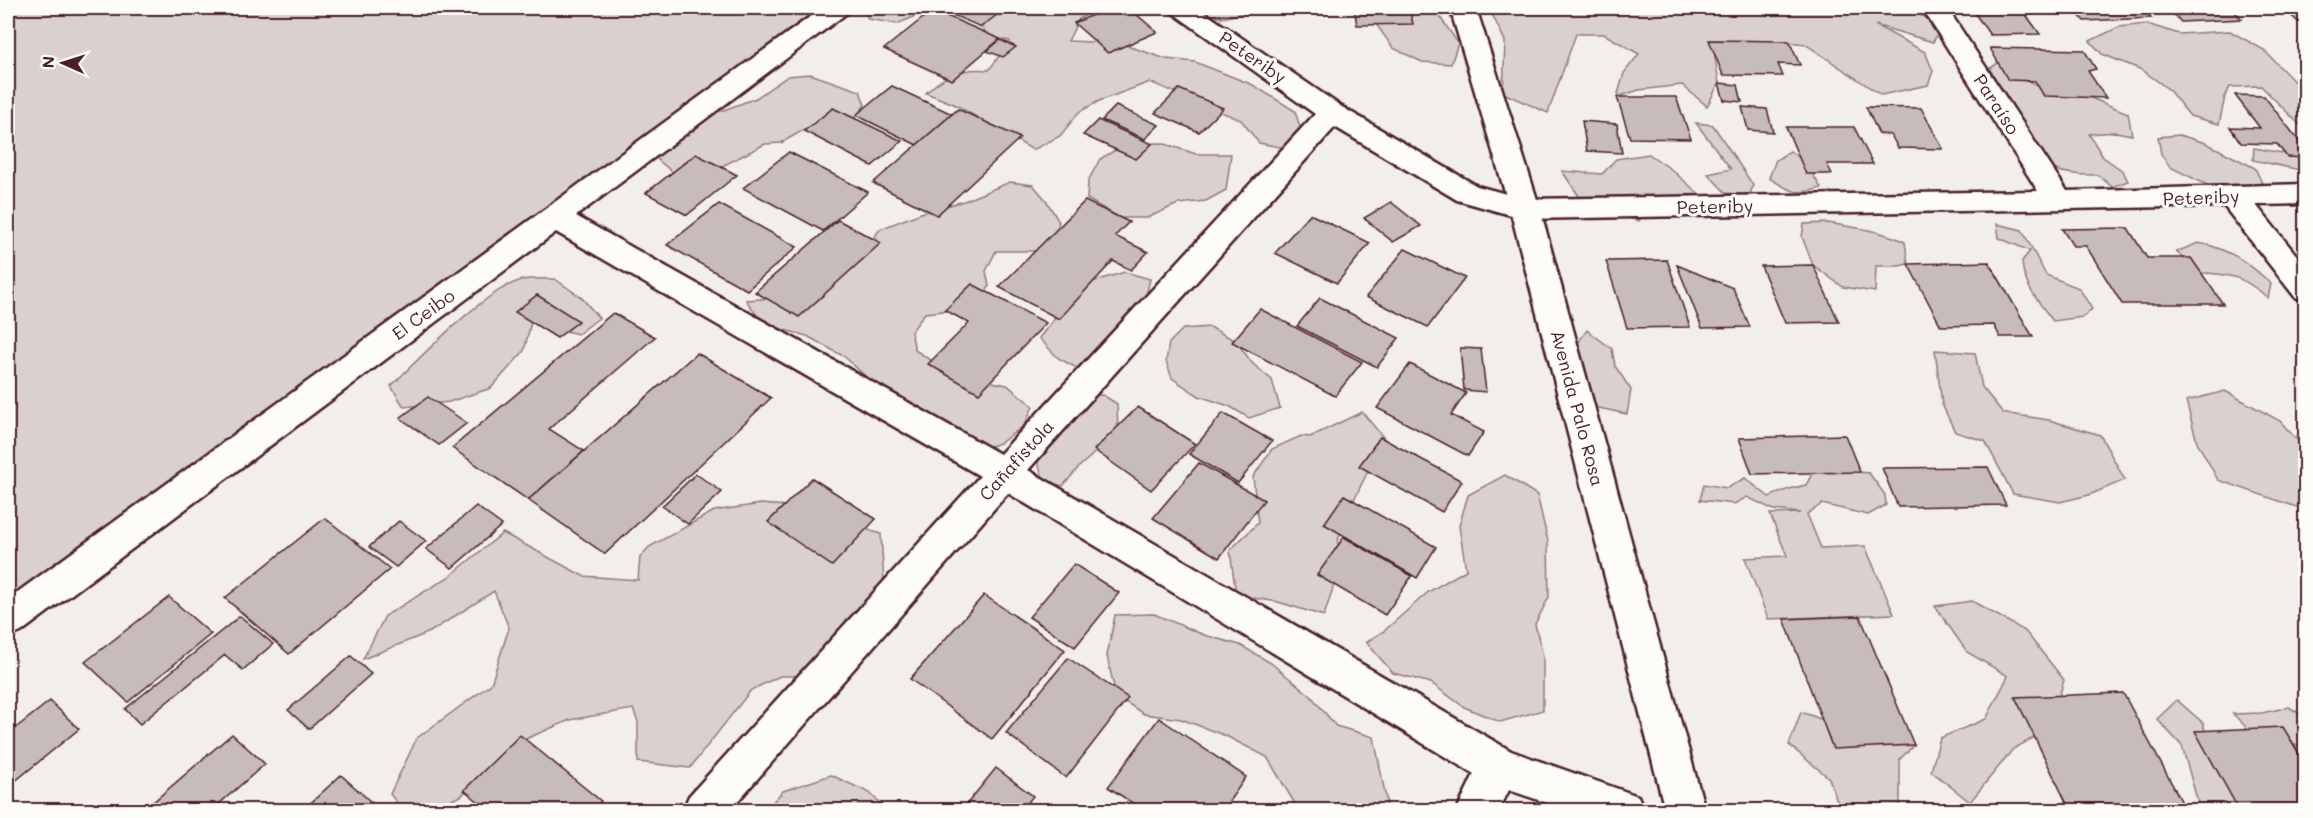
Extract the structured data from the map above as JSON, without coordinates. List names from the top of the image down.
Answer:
{
  "streets": {
    "street": [
      "Peteriby",
      "Paraíso",
      "El Ceibo",
      "Avenida Palo Rosa",
      "Cañafistola"
    ]
  },
  "crossings": [
    ["Peteriby", "Paraíso"],
    ["Peteriby", "Avenida Palo Rosa"],
    ["Peteriby", "Cañafistola"]
  ],
  "north": "left"
}
